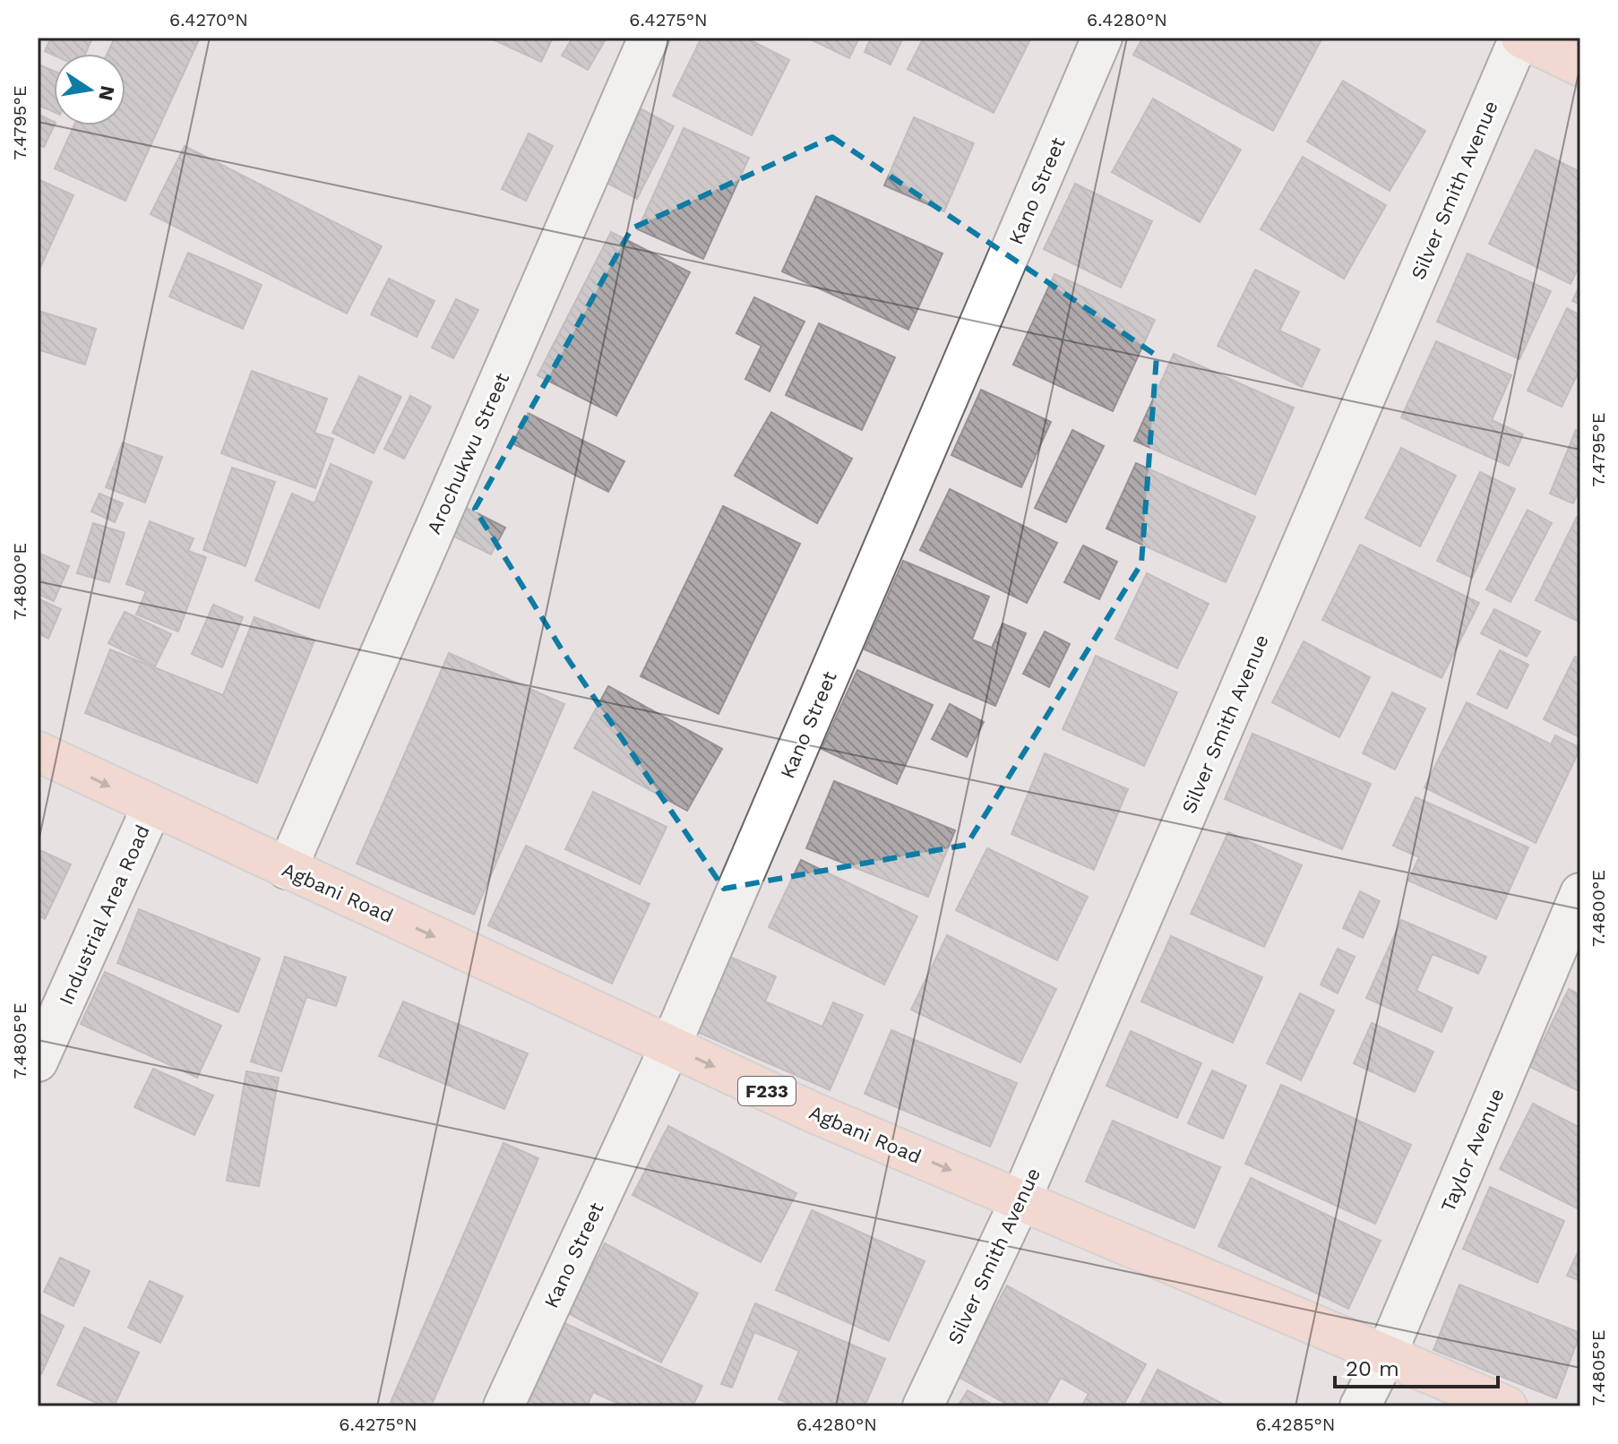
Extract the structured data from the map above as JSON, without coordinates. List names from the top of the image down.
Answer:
{
  "streets": {
    "main road": ["Agbani Road", "F233"],
    "street": [
      "Silver Smith Avenue",
      "Kano Street",
      "Arochukwu Street",
      "Industrial Area Road",
      "Taylor Avenue"
    ]
  },
  "crossings": [
    ["Silver Smith Avenue", "Agbani Road"],
    ["Kano Street", "Agbani Road"],
    ["Arochukwu Street", "Agbani Road"],
    ["Agbani Road", "Industrial Area Road"],
    ["Agbani Road", "Taylor Avenue"]
  ],
  "one_way": ["Agbani Road"],
  "scale_bar": "20 m",
  "north": "right",
  "coordinates": [
    "6.4270°N",
    "6.4275°N",
    "6.4280°N",
    "7.4795°E",
    "7.4800°E",
    "7.4805°E",
    "6.4285°N"
  ]
}
